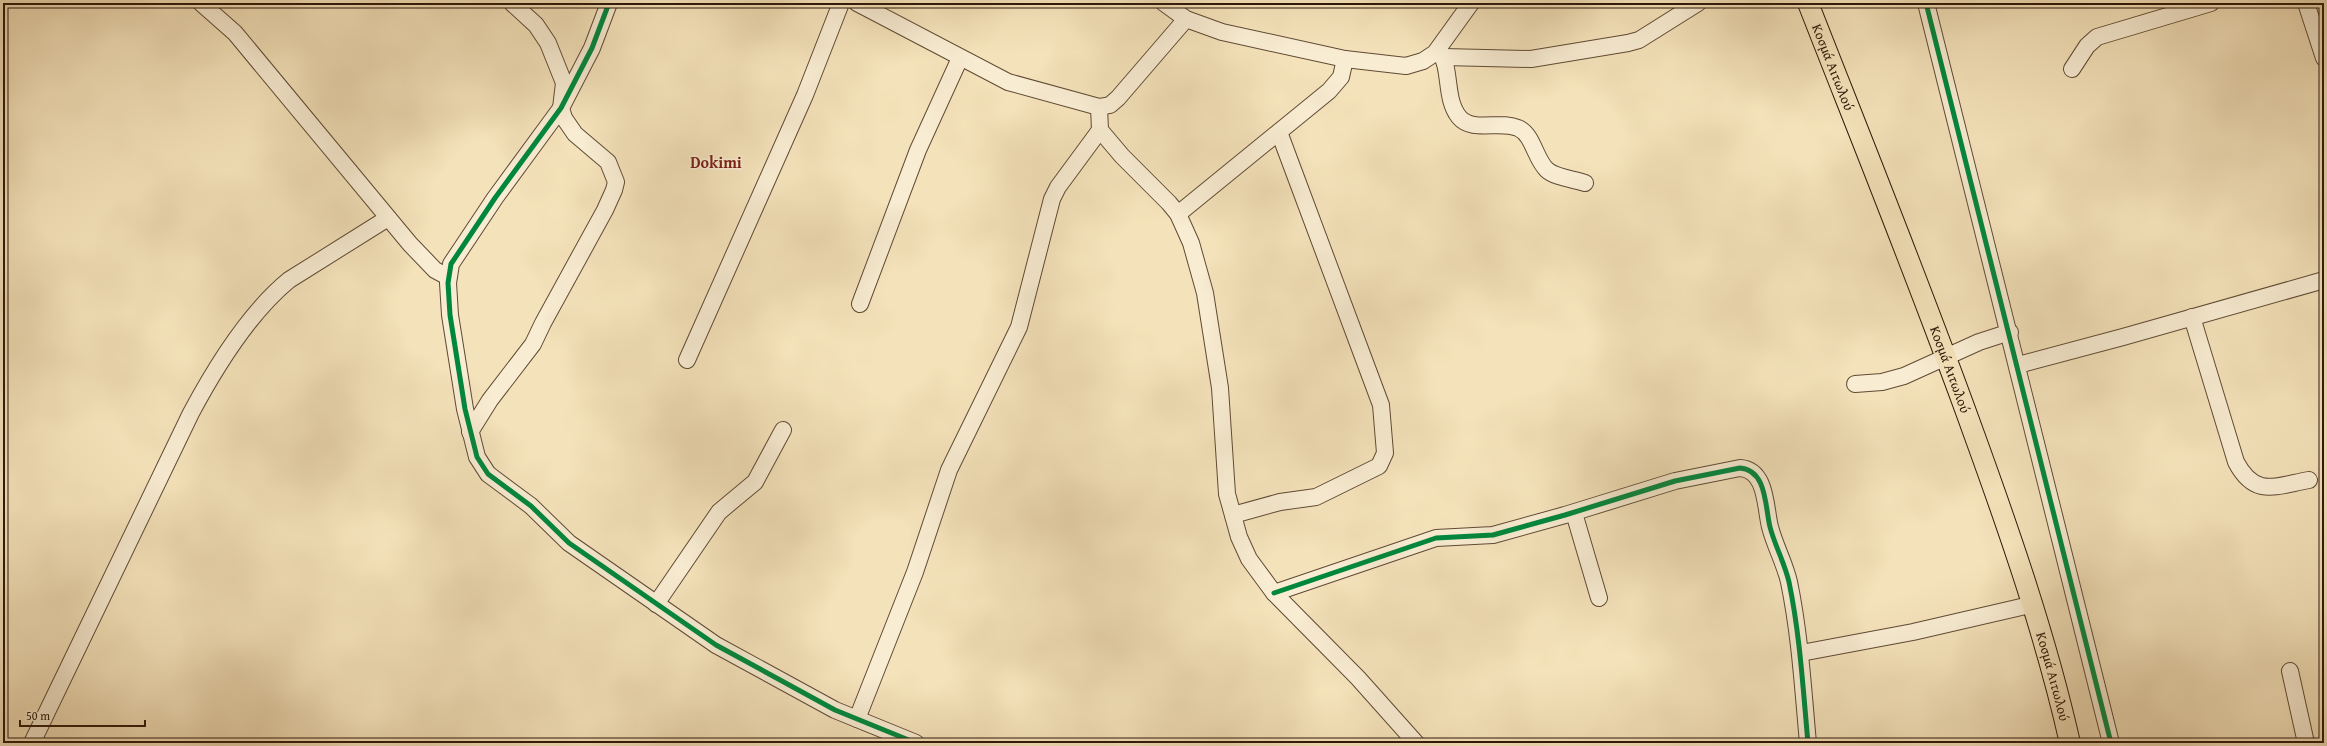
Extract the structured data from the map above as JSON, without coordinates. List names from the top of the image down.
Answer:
{
  "streets": {
    "main road": ["Κοσμά Αιτωλού"]
  },
  "districts": ["Dokimi"],
  "scale_bar": "50 m"
}
